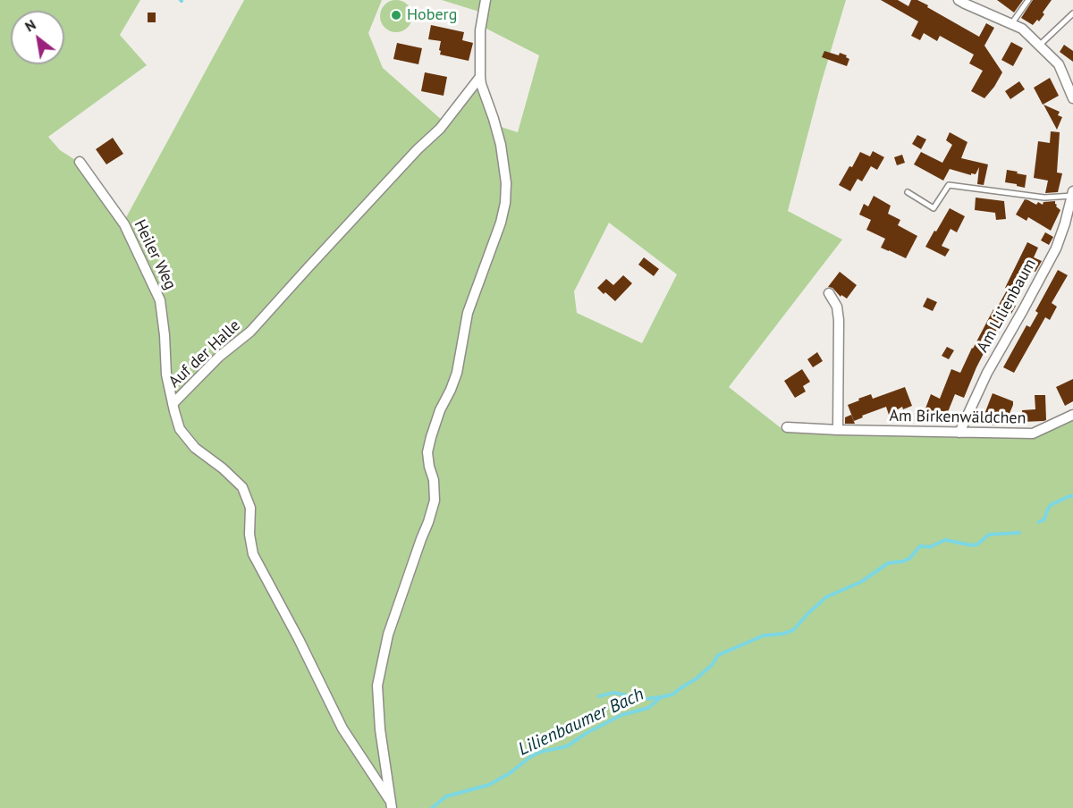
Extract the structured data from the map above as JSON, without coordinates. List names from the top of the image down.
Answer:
{
  "streets": {
    "street": [
      "Heiler Weg",
      "Am Lilienbaum",
      "Auf der Halle",
      "Am Birkenwäldchen"
    ]
  },
  "crossings": [
    ["Heiler Weg", "Auf der Halle"],
    ["Am Lilienbaum", "Am Birkenwäldchen"]
  ],
  "water": ["Lilienbaumer Bach"],
  "places": ["Hoberg"],
  "north": "top left"
}
